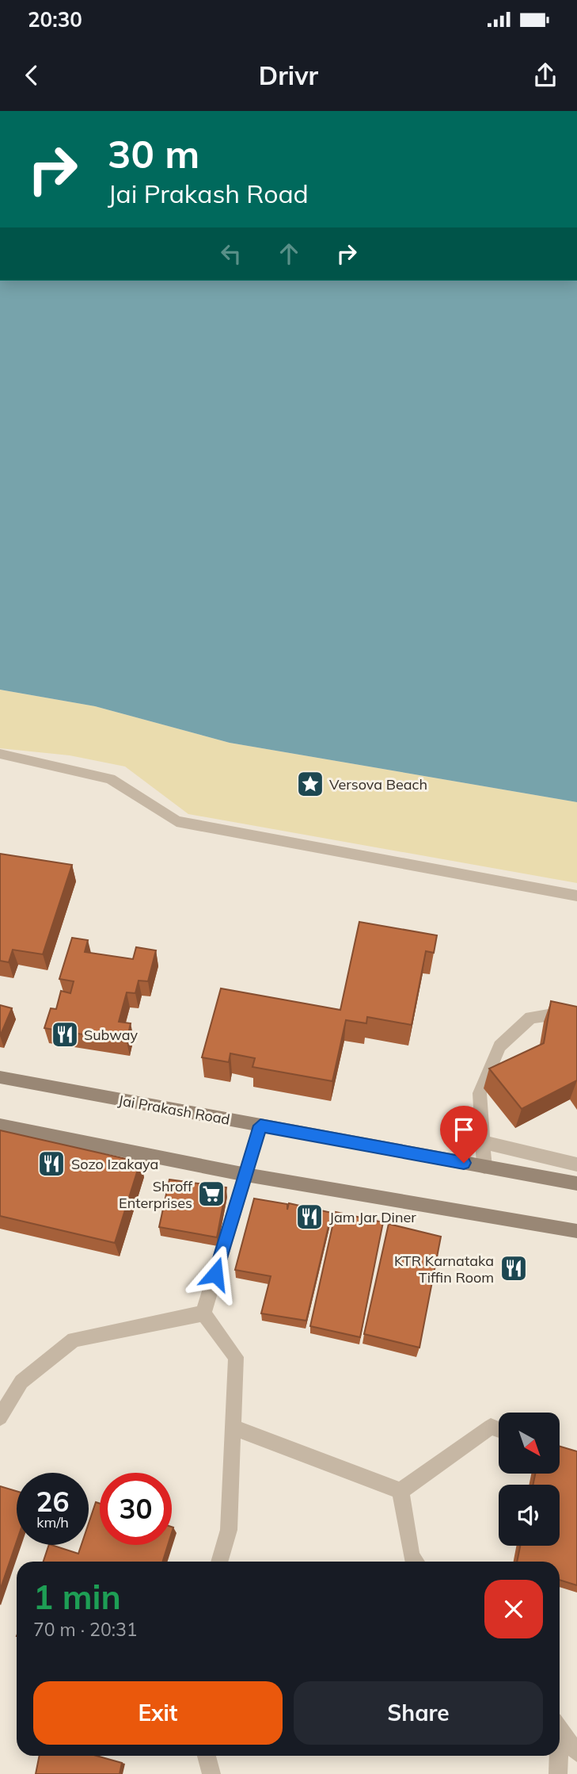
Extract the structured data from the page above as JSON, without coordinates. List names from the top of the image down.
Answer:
{
  "streets": {
    "main road": ["Jai Prakash Road"]
  },
  "places": {
    "place": ["Versova Beach"],
    "restaurant": [
      "Subway",
      "Sozo Izakaya",
      "Jam Jar Diner",
      "KTR Karnataka Tiffin Room"
    ],
    "supermarket": ["Shroff Enterprises"]
  },
  "north": "bottom right",
  "page": {
    "status": "20:30",
    "header": "Drivr",
    "turn": ["30 m", "Jai Prakash Road"],
    "speed": "26 km/h",
    "limit": "30",
    "heading": ["1 min", "70 m · 20:31"],
    "buttons": ["Exit", "Share"]
  }
}
